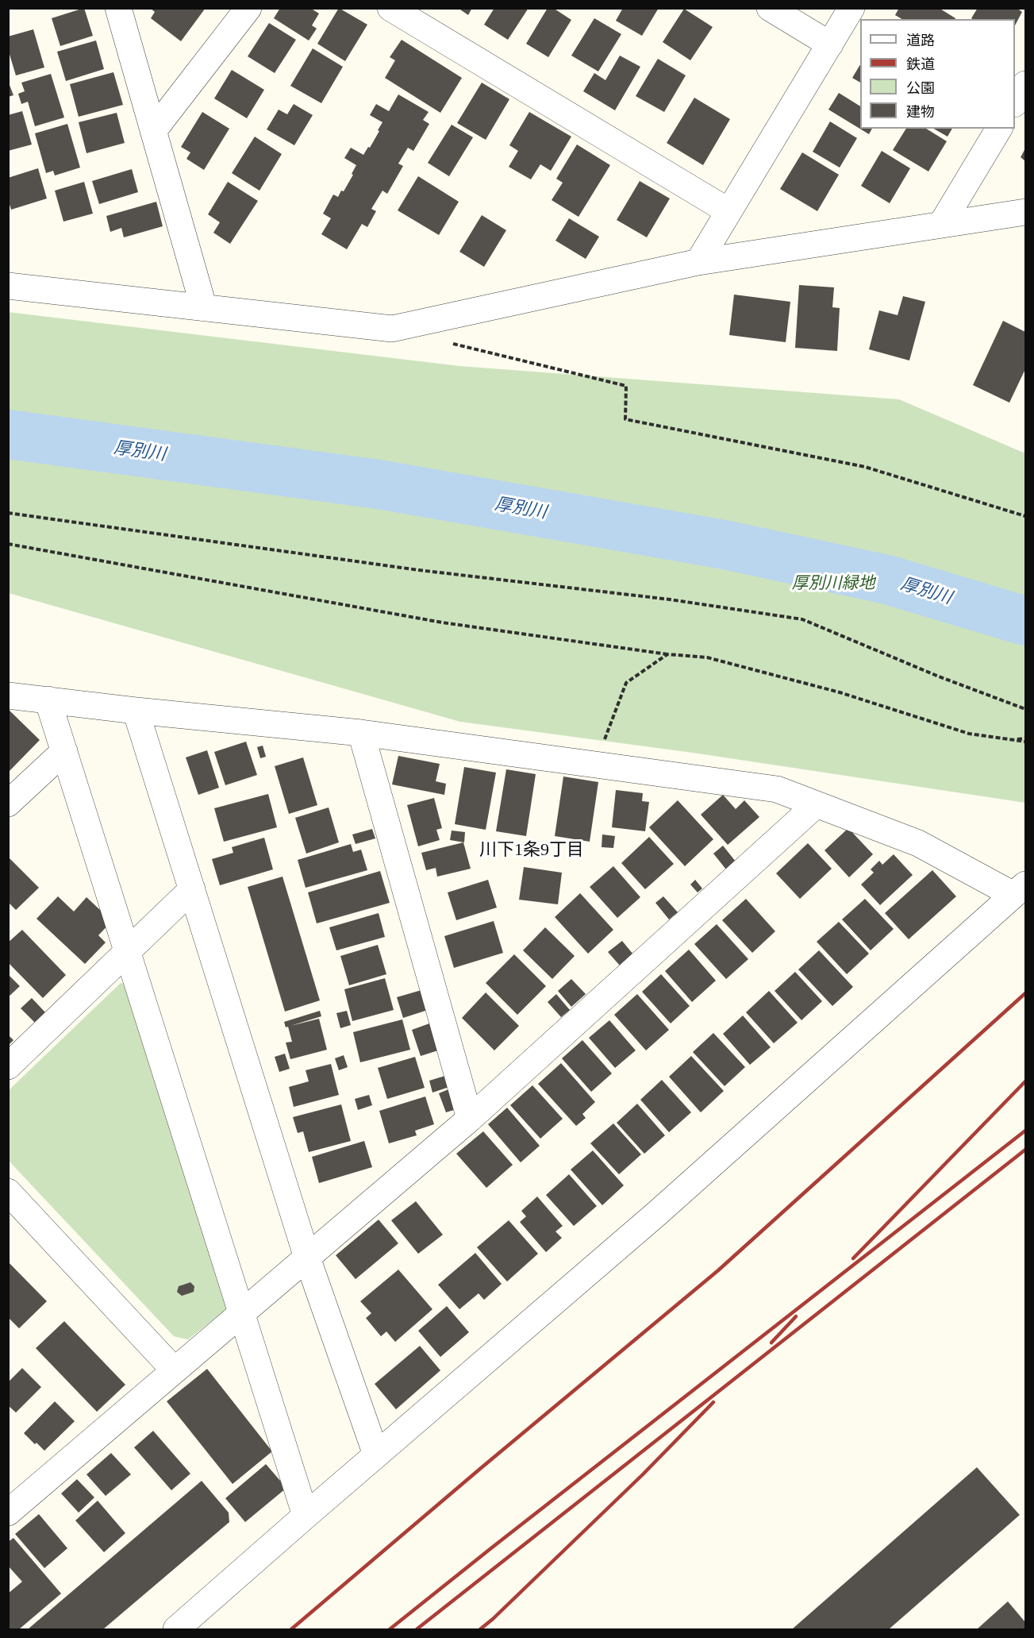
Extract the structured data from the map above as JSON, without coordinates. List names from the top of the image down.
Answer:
{
  "districts": ["川下1条9丁目"],
  "water": ["厚別川"],
  "parks": ["厚別川緑地"],
  "legend": [
    "道路",
    "鉄道",
    "公園",
    "建物"
  ]
}
